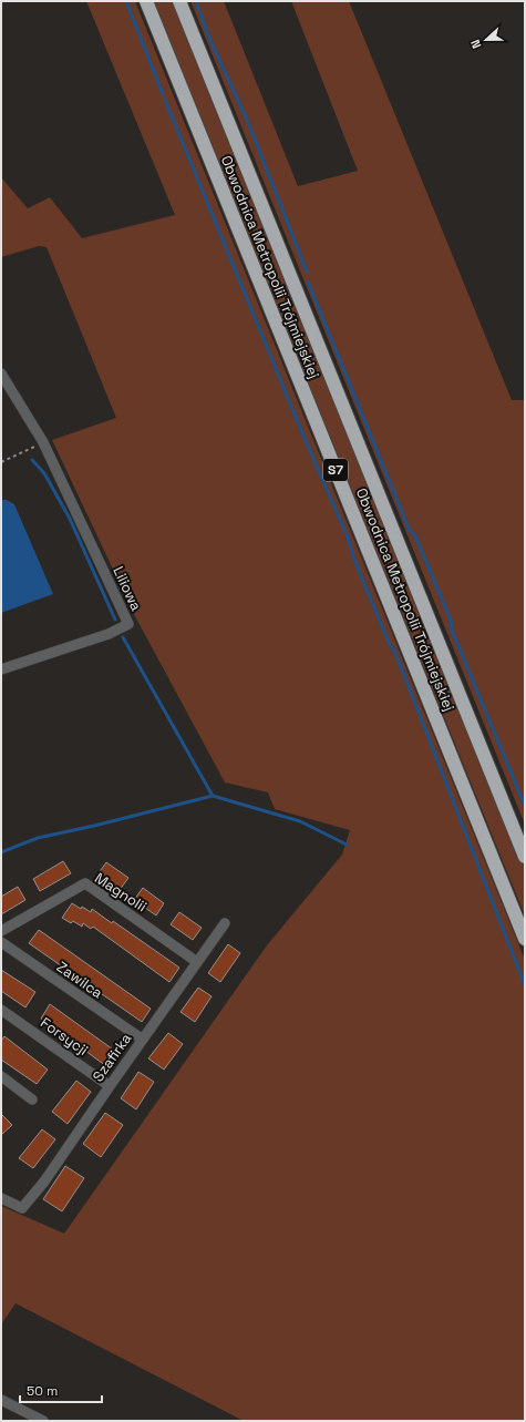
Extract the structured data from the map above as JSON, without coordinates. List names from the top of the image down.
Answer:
{
  "streets": {
    "highway": ["Obwodnica Metropolii Trójmiejskiej", "S7"],
    "street": [
      "Liliowa",
      "Magnolii",
      "Zawilca",
      "Forsycji",
      "Szafirka"
    ]
  },
  "crossings": [
    ["Magnolii", "Szafirka"],
    ["Zawilca", "Szafirka"],
    ["Forsycji", "Szafirka"]
  ],
  "scale_bar": "50 m",
  "north": "left"
}
